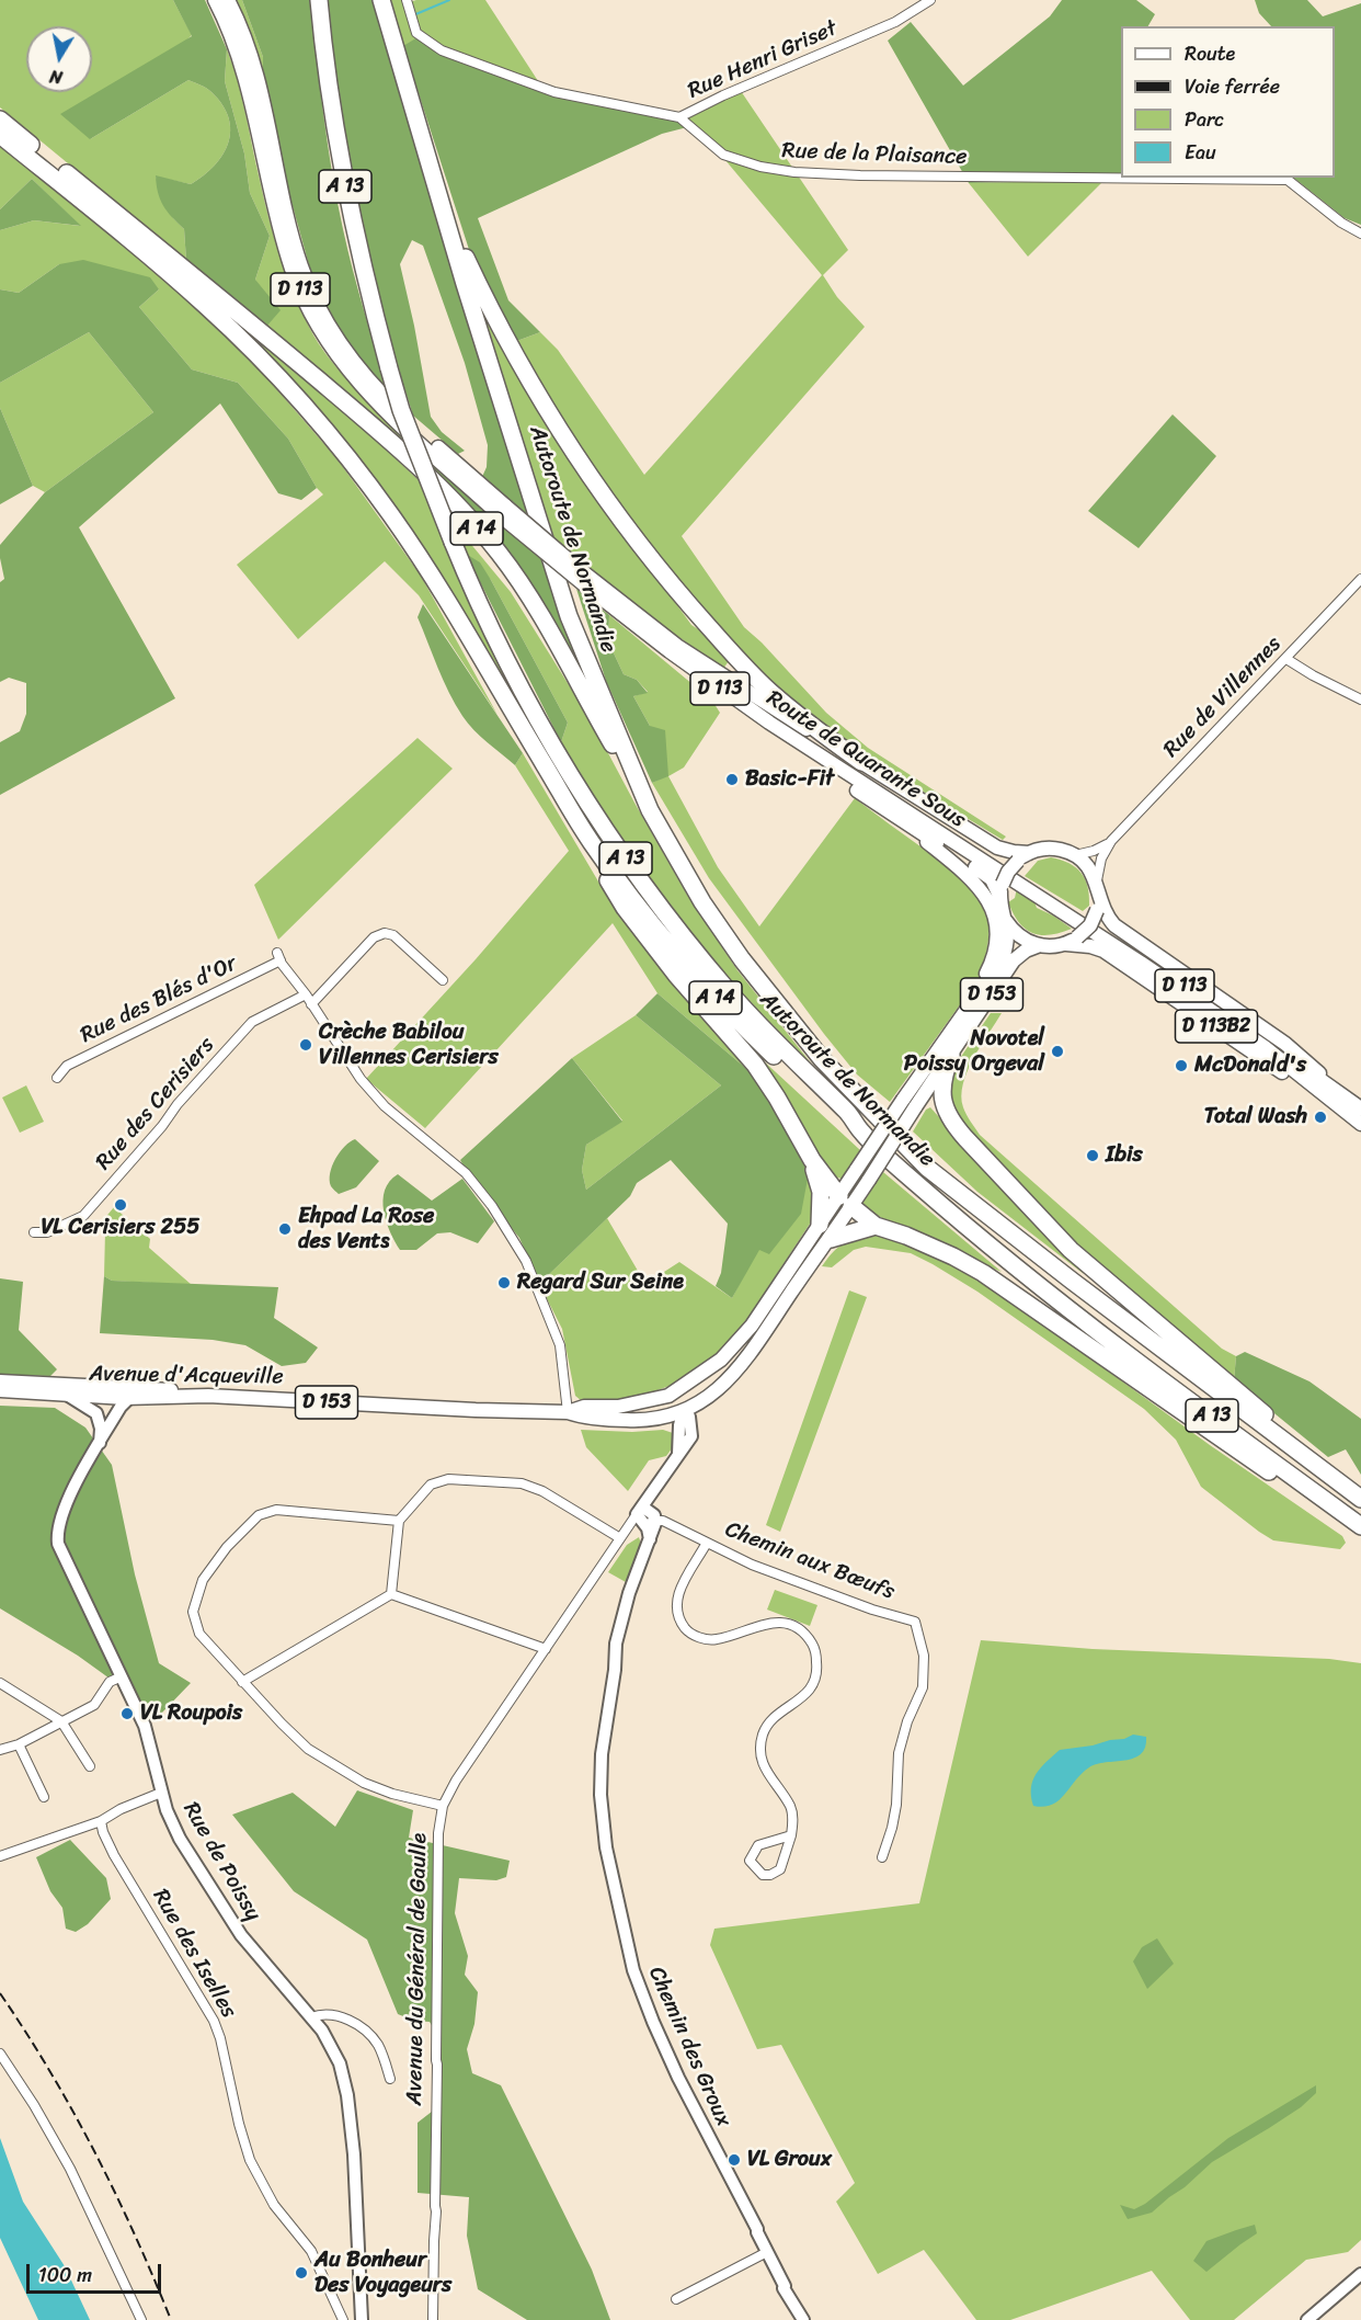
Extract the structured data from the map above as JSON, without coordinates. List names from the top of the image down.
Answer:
{
  "streets": {
    "highway": ["A 13", "A 14", "Autoroute de Normandie"],
    "main road": [
      "D 113",
      "Route de Quarante Sous",
      "D 153",
      "D 113B2",
      "Avenue d'Acqueville"
    ],
    "street": [
      "Rue Henri Griset",
      "Rue de la Plaisance",
      "Rue de Villennes",
      "Rue des Blés d'Or",
      "Rue des Cerisiers",
      "Chemin aux Bœufs",
      "Rue de Poissy",
      "Rue des Iselles",
      "Avenue du Général de Gaulle",
      "Chemin des Groux"
    ]
  },
  "crossings": [
    ["Rue Henri Griset", "Rue de la Plaisance"],
    ["A 14", "Autoroute de Normandie"],
    ["Rue de Villennes", "D 153"],
    ["Rue de Villennes", "D 113B2"],
    ["Route de Quarante Sous", "D 113B2"],
    ["D 153", "D 113B2"],
    ["D 153", "Avenue d'Acqueville"],
    ["D 153", "Avenue du Général de Gaulle"],
    ["Rue des Blés d'Or", "Rue des Cerisiers"],
    ["Avenue d'Acqueville", "Rue de Poissy"],
    ["Chemin aux Bœufs", "Avenue du Général de Gaulle"],
    ["Chemin aux Bœufs", "Chemin des Groux"]
  ],
  "places": [
    "Basic-Fit",
    "Crèche Babilou Villennes Cerisiers",
    "Novotel Poissy Orgeval",
    "McDonald's",
    "Total Wash",
    "Ibis",
    "VL Cerisiers 255",
    "Ehpad La Rose des Vents",
    "Regard Sur Seine",
    "VL Roupois",
    "VL Groux",
    "Au Bonheur Des Voyageurs"
  ],
  "legend": [
    "Route",
    "Voie ferrée",
    "Parc",
    "Eau"
  ],
  "scale_bar": "100 m",
  "north": "bottom"
}
